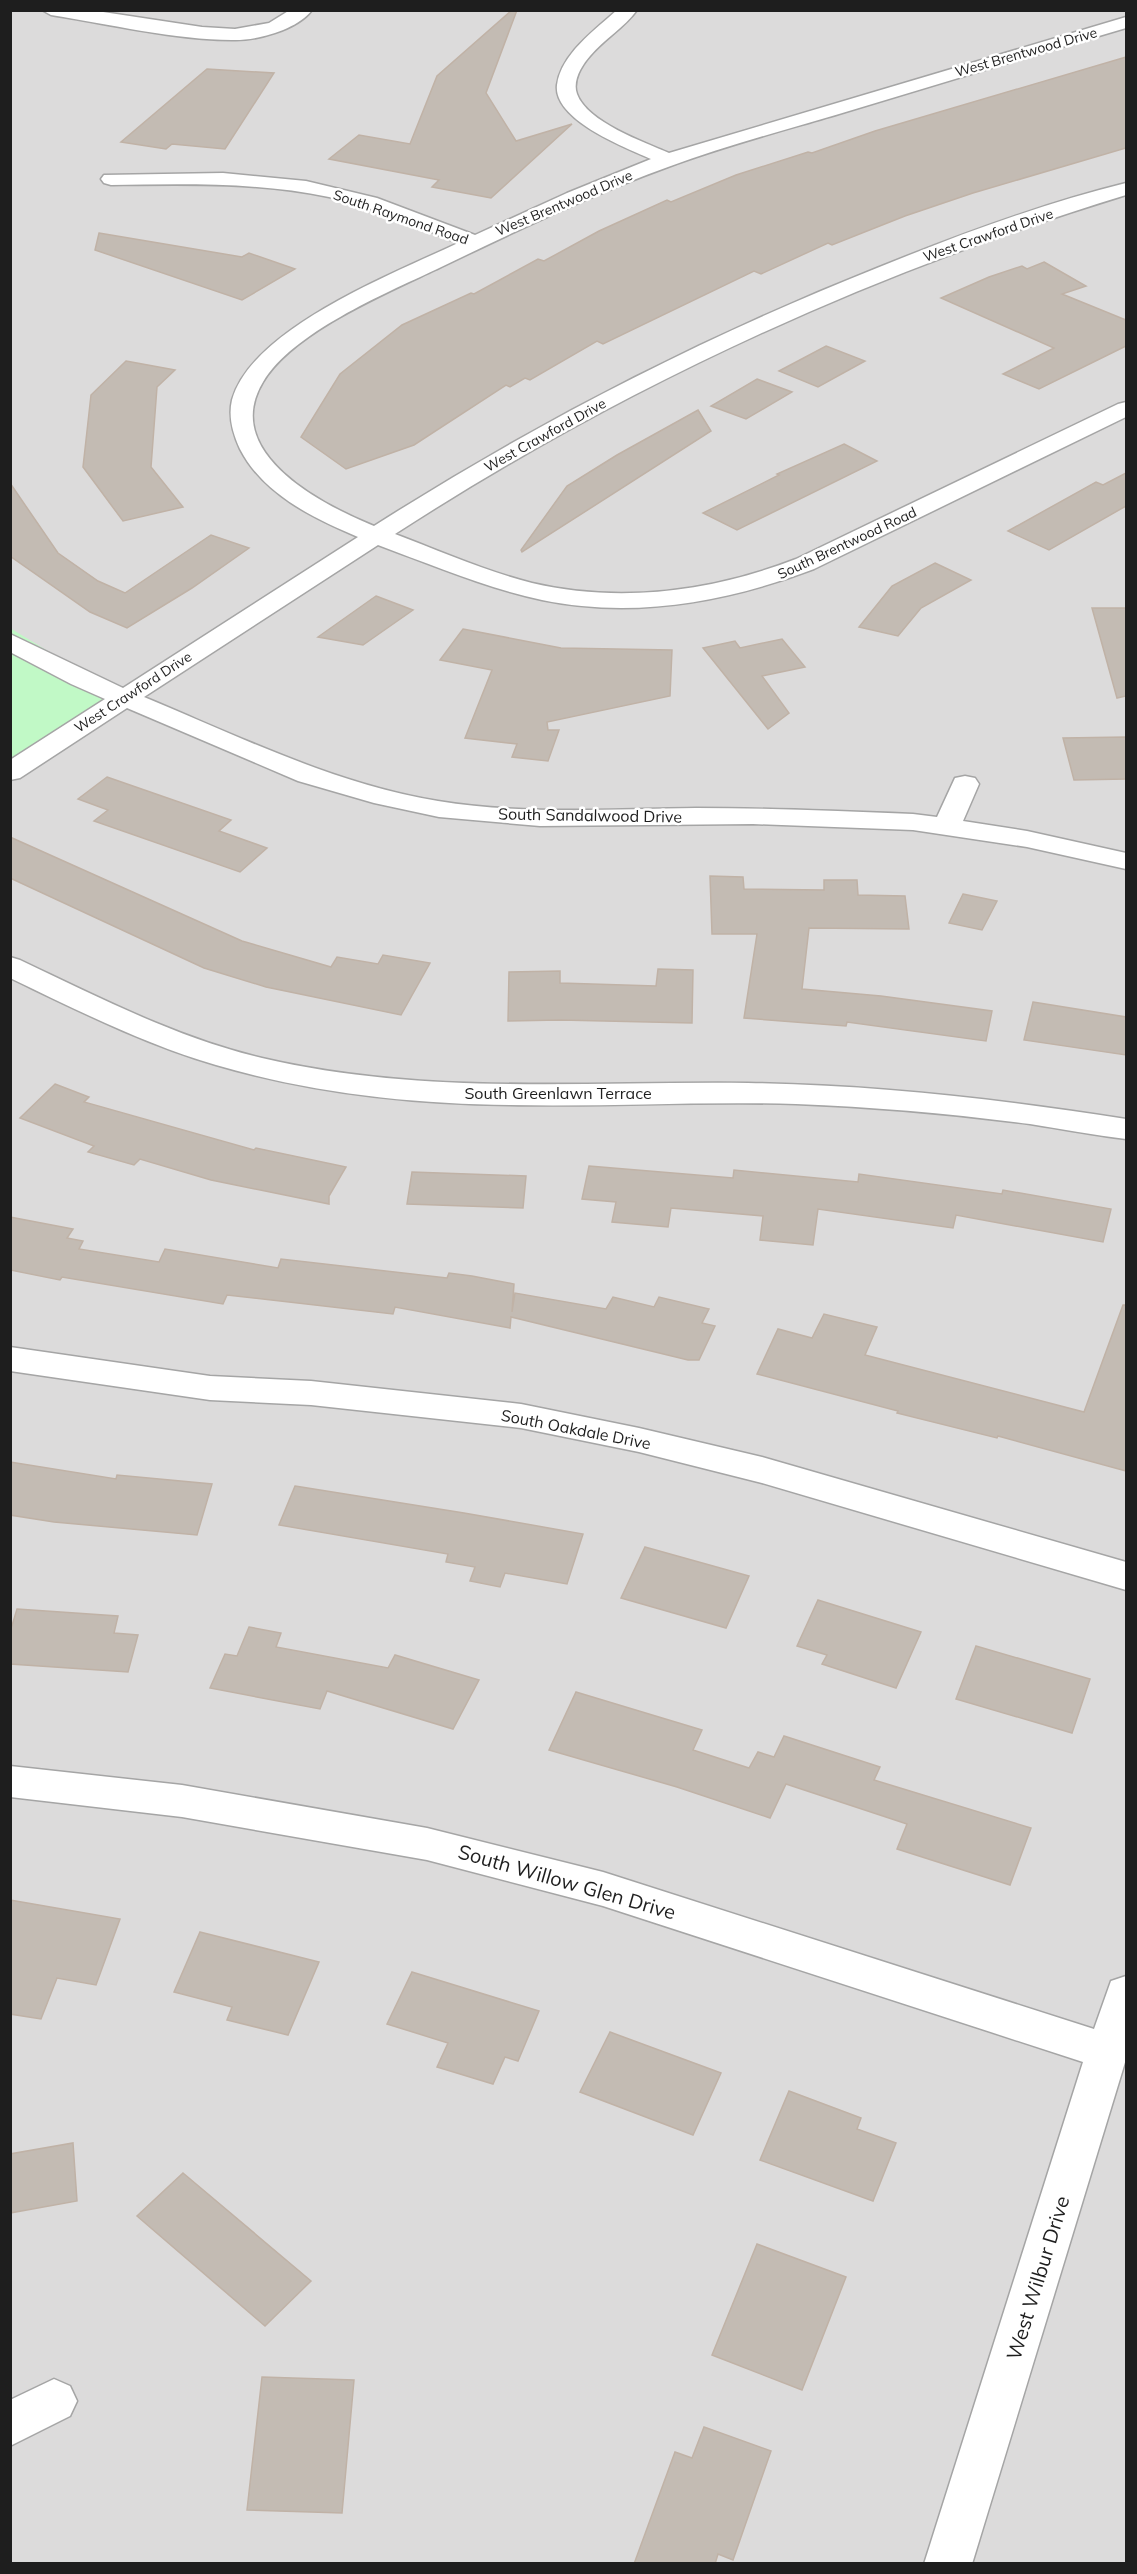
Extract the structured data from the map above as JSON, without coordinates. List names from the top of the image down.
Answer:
{
  "streets": {
    "street": [
      "West Brentwood Drive",
      "South Raymond Road",
      "West Crawford Drive",
      "South Brentwood Road",
      "South Sandalwood Drive",
      "South Greenlawn Terrace",
      "South Oakdale Drive",
      "South Willow Glen Drive",
      "West Wilbur Drive"
    ]
  },
  "crossings": [
    ["West Brentwood Drive", "South Raymond Road"],
    ["West Brentwood Drive", "West Crawford Drive"],
    ["West Brentwood Drive", "South Brentwood Road"],
    ["West Crawford Drive", "South Brentwood Road"],
    ["West Crawford Drive", "South Sandalwood Drive"],
    ["South Willow Glen Drive", "West Wilbur Drive"]
  ]
}
